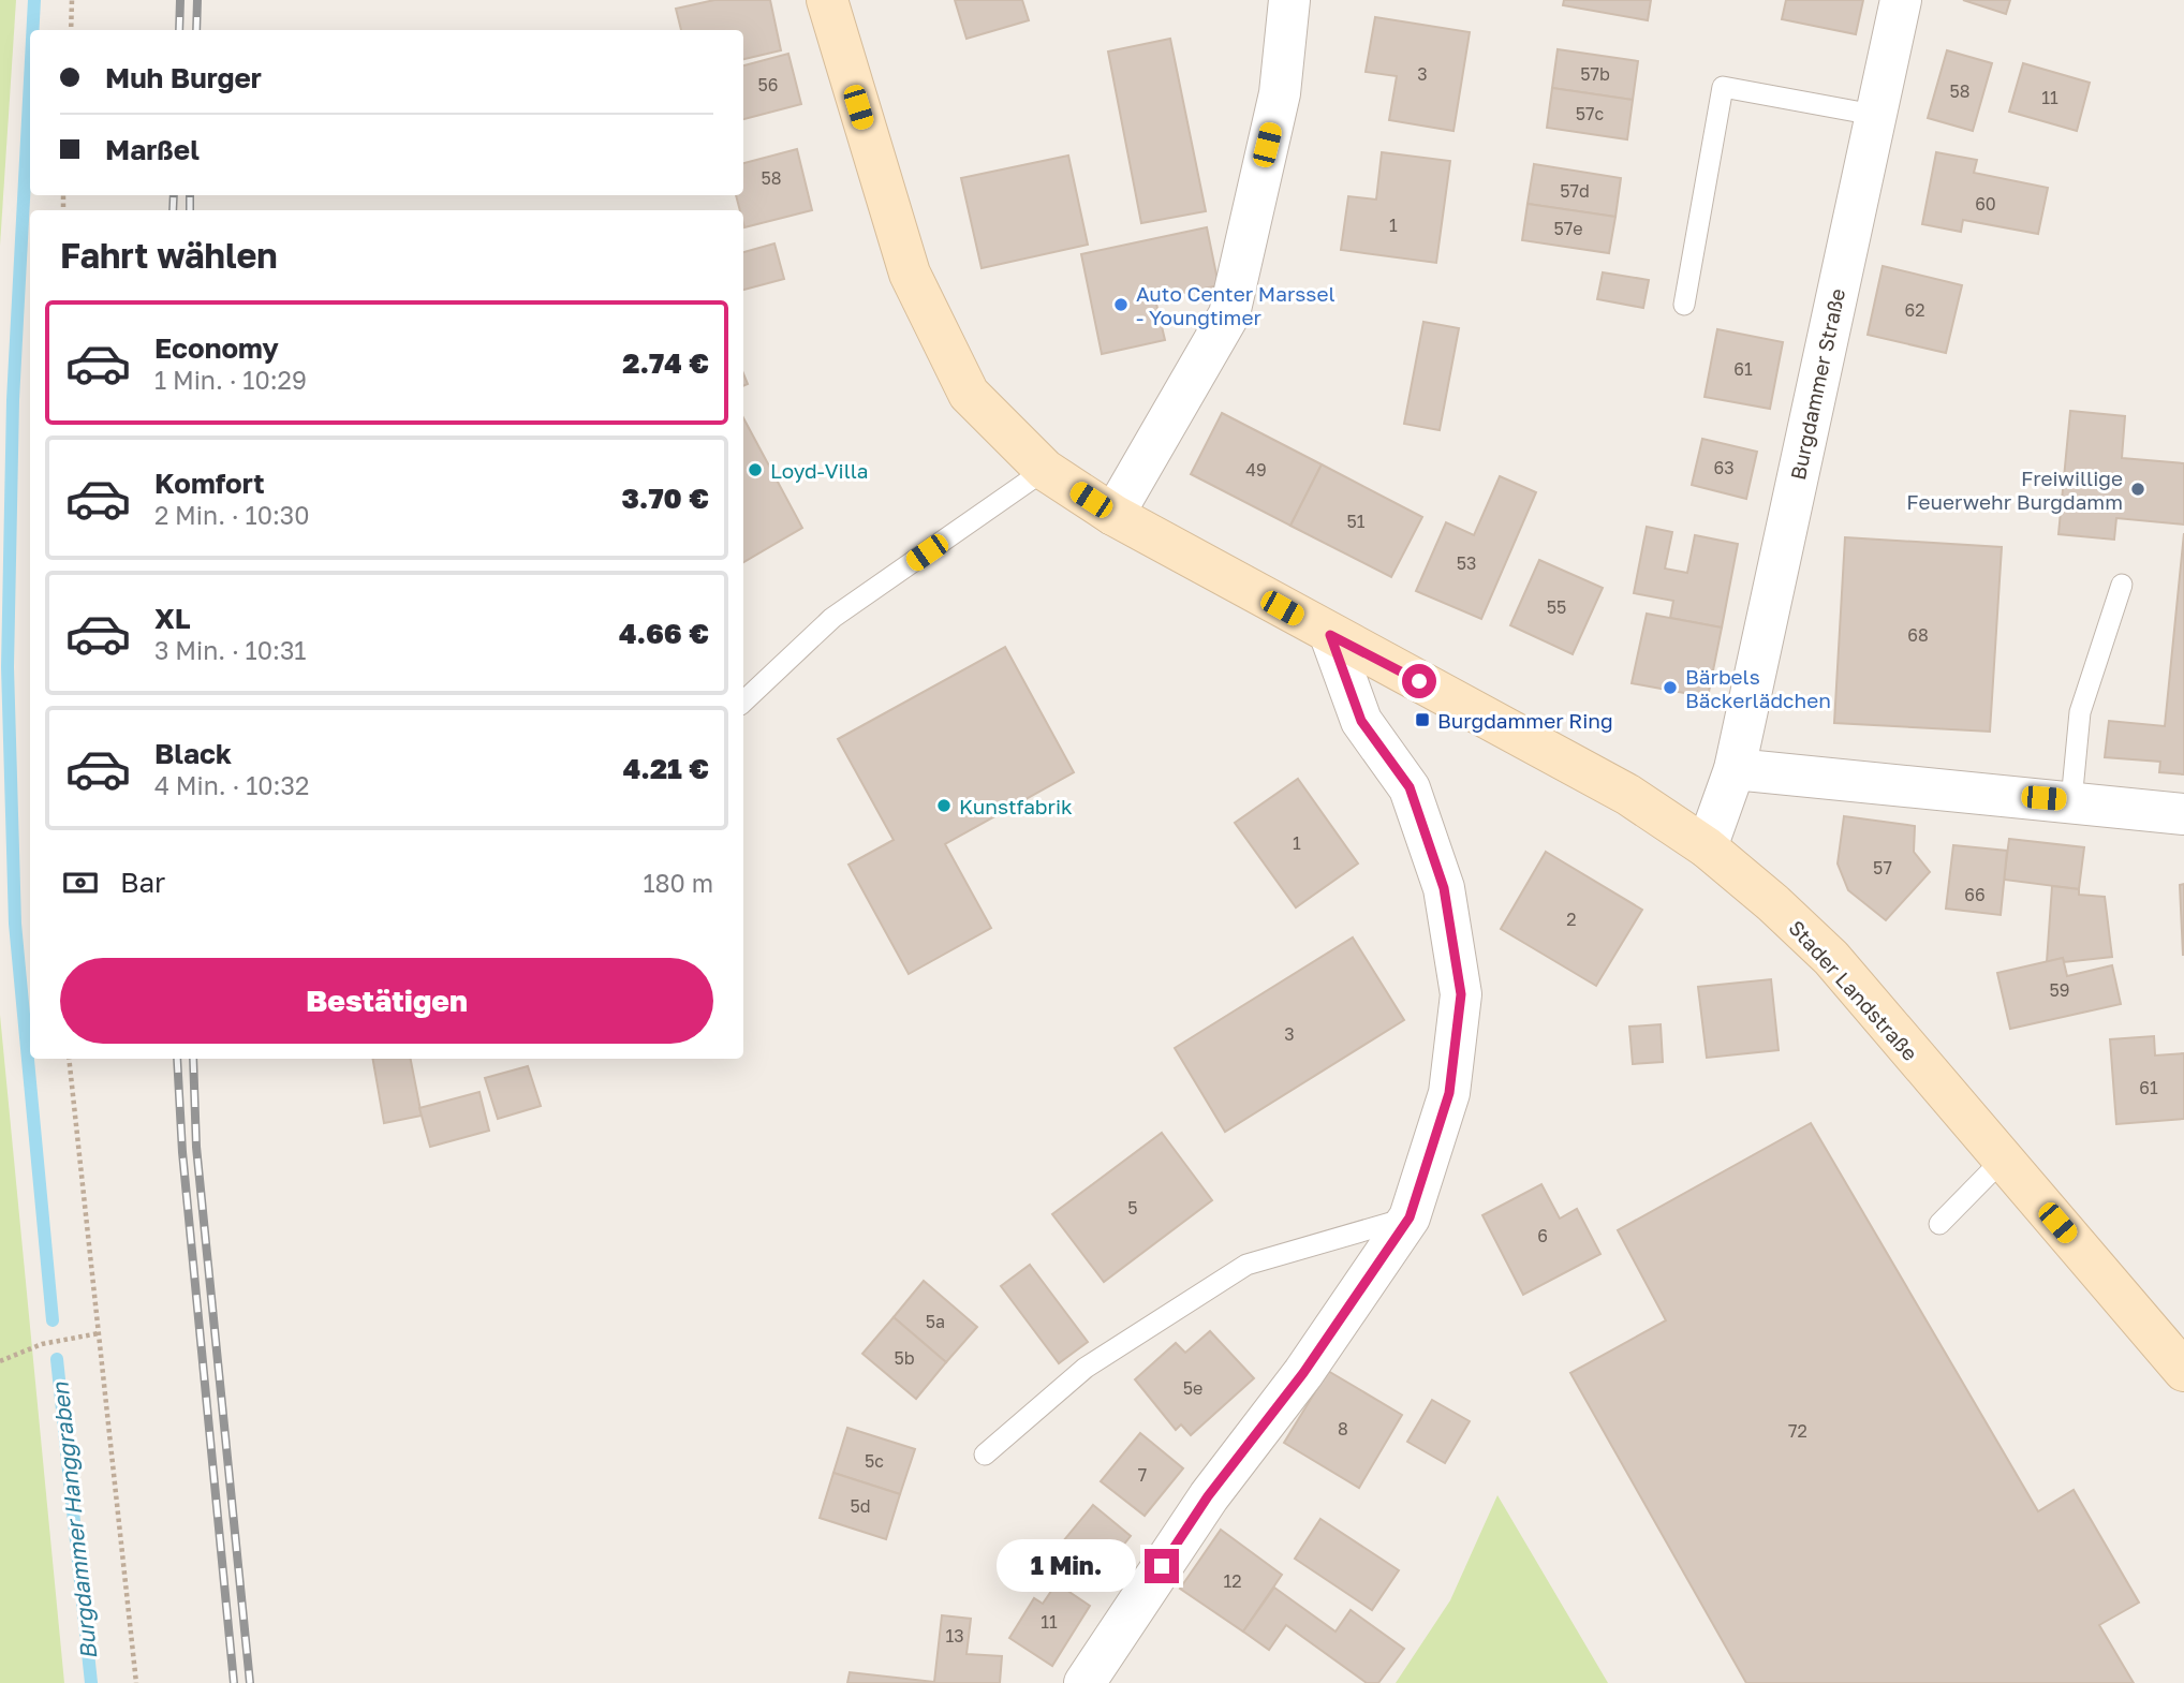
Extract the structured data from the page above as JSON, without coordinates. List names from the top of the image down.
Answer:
{
  "streets": {
    "street": ["Burgdammer Straße", "Stader Landstraße"]
  },
  "water": ["Burgdammer Hanggraben"],
  "places": {
    "other": [
      "Auto Center Marssel - Youngtimer",
      "Loyd-Villa",
      "Freiwillige Feuerwehr Burgdamm",
      "Bärbels Bäckerlädchen",
      "Kunstfabrik"
    ],
    "transit": ["Burgdammer Ring"]
  },
  "house_numbers": [
    "3",
    "57b",
    "56",
    "58",
    "11",
    "57c",
    "58",
    "57d",
    "60",
    "1",
    "57e",
    "62",
    "61",
    "63",
    "49",
    "51",
    "53",
    "55",
    "68",
    "1",
    "57",
    "66",
    "2",
    "59",
    "3",
    "61",
    "5",
    "6",
    "5a",
    "5b",
    "5e",
    "8",
    "72",
    "5c",
    "7",
    "5d",
    "12",
    "11",
    "13"
  ],
  "page": {
    "banner": ["Muh Burger", "Marßel"],
    "heading": "Fahrt wählen",
    "list": [
      {
        "name": "Economy",
        "note": "1 Min. · 10:29",
        "value": "2.74 €"
      },
      {
        "name": "Komfort",
        "note": "2 Min. · 10:30",
        "value": "3.70 €"
      },
      {
        "name": "XL",
        "note": "3 Min. · 10:31",
        "value": "4.66 €"
      },
      {
        "name": "Black",
        "note": "4 Min. · 10:32",
        "value": "4.21 €"
      }
    ],
    "pay": ["Bar", "180 m"],
    "buttons": "Bestätigen",
    "bubble": "1 Min."
  }
}
